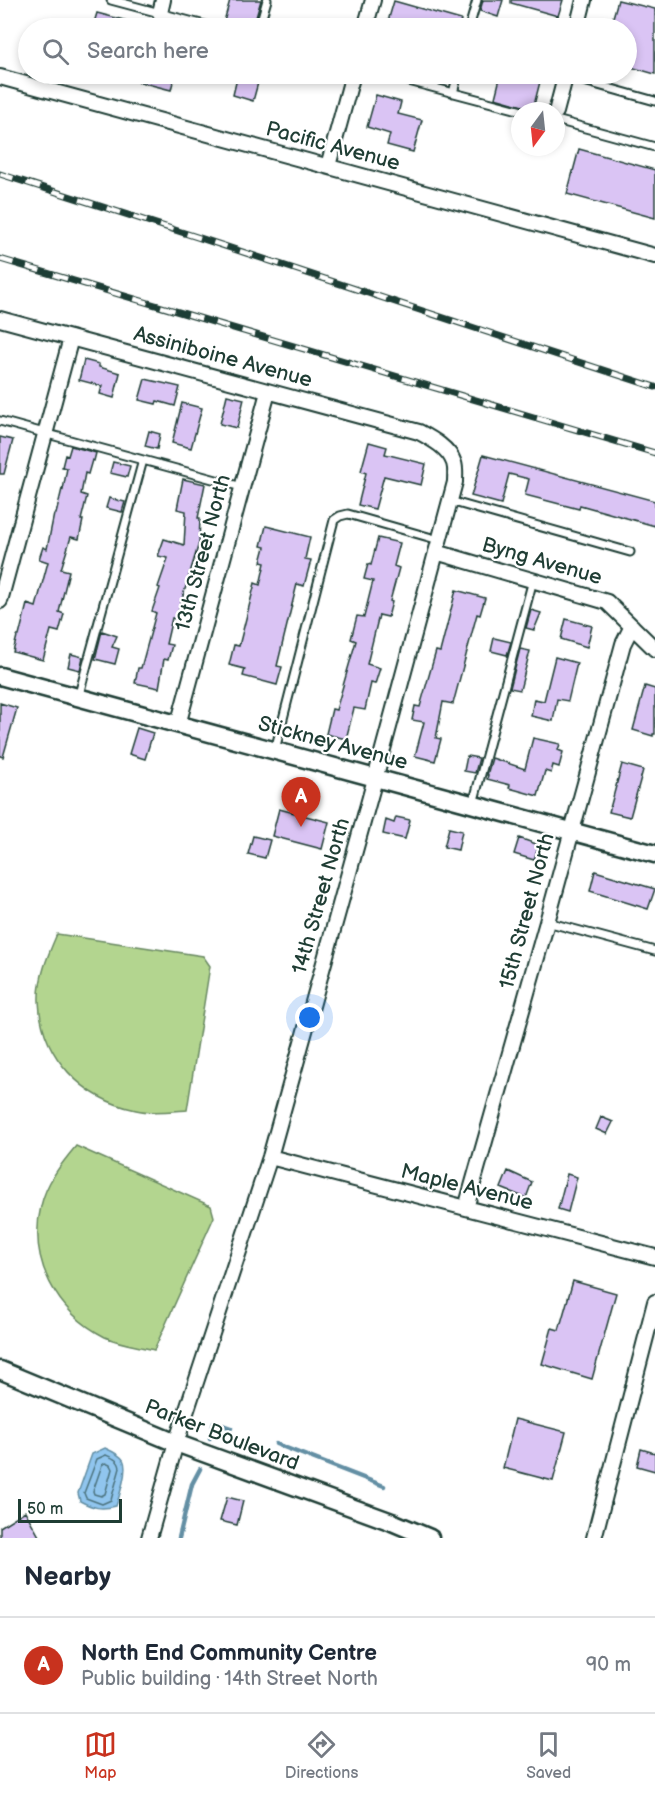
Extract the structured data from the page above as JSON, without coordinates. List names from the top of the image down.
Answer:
{
  "streets": {
    "street": [
      "Pacific Avenue",
      "Assiniboine Avenue",
      "13th Street North",
      "Byng Avenue",
      "Stickney Avenue",
      "14th Street North",
      "15th Street North",
      "Maple Avenue",
      "Parker Boulevard"
    ]
  },
  "crossings": [
    ["Assiniboine Avenue", "13th Street North"],
    ["Assiniboine Avenue", "14th Street North"],
    ["13th Street North", "Stickney Avenue"],
    ["Byng Avenue", "14th Street North"],
    ["Byng Avenue", "15th Street North"],
    ["Stickney Avenue", "14th Street North"],
    ["Stickney Avenue", "15th Street North"],
    ["14th Street North", "Maple Avenue"],
    ["14th Street North", "Parker Boulevard"],
    ["15th Street North", "Maple Avenue"]
  ],
  "scale_bar": "50 m",
  "north": "bottom",
  "page": {
    "search": "Search here",
    "pins": "A",
    "scale": "50 m",
    "heading": "Nearby",
    "list": [
      {
        "mark": "A",
        "name": "North End Community Centre",
        "note": "Public building · 14th Street North",
        "value": "90 m"
      }
    ],
    "nav": ["Map", "Directions", "Saved"]
  }
}
